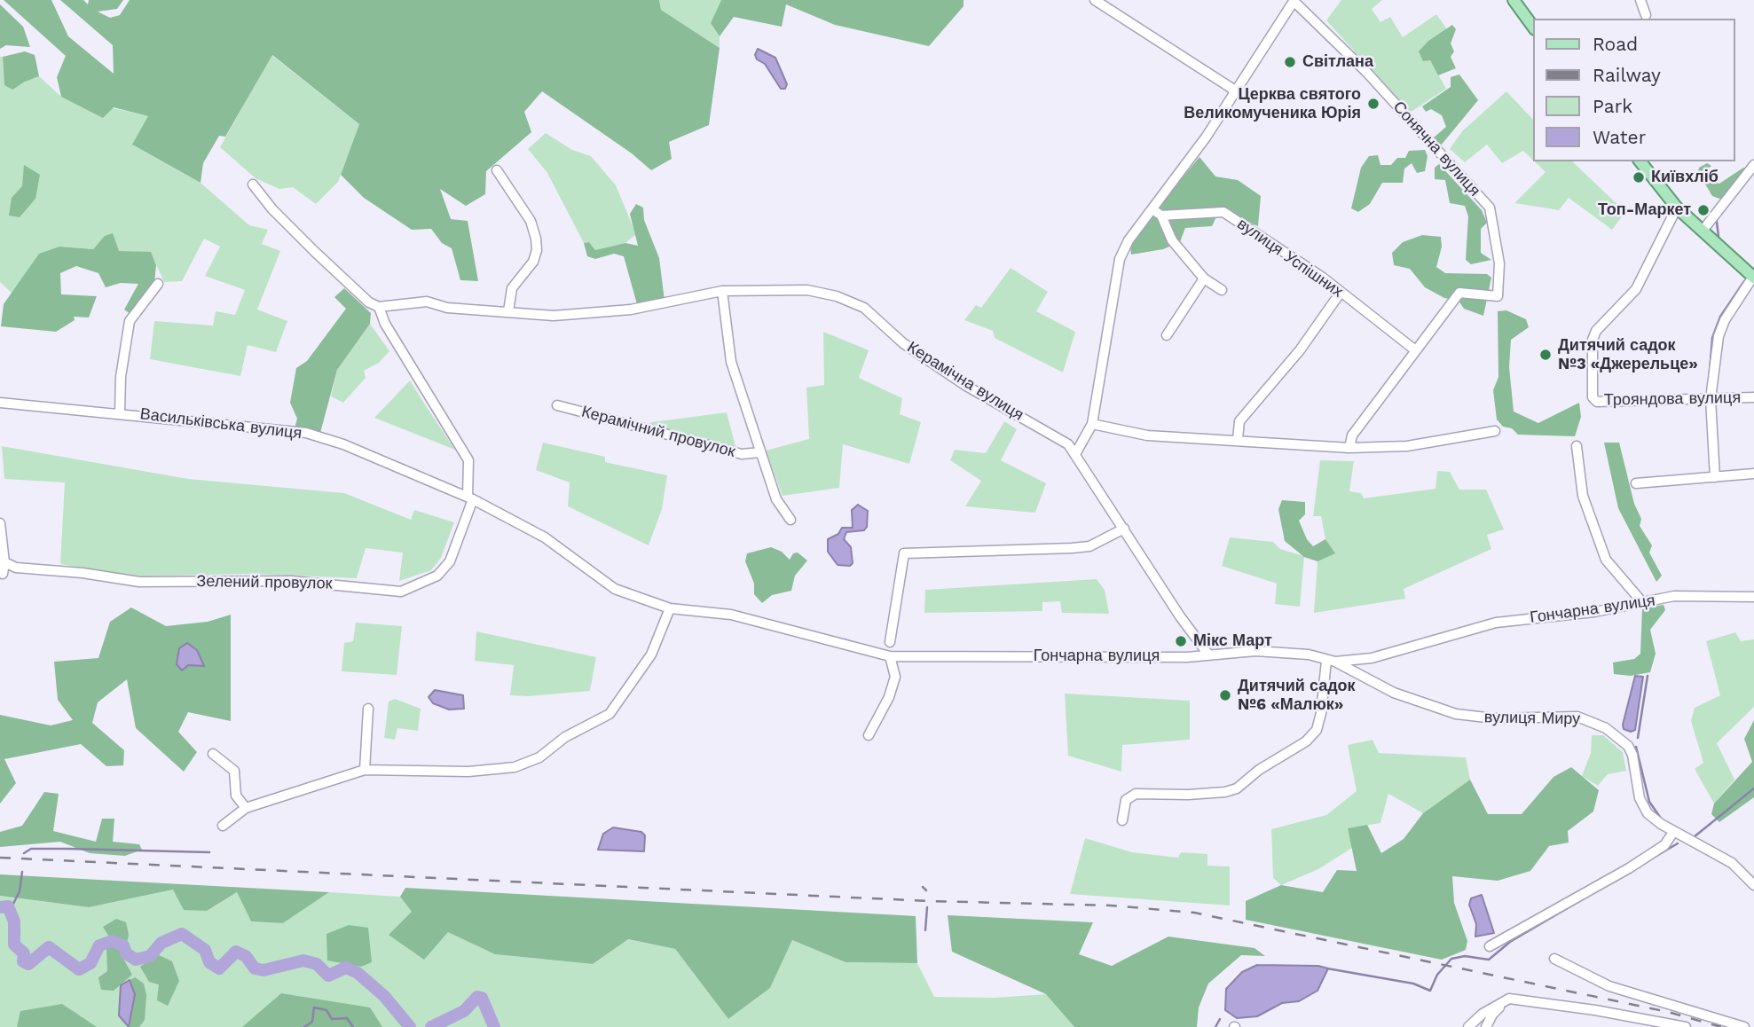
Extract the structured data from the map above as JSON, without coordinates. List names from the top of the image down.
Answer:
{
  "streets": {
    "street": [
      "Сонячна вулиця",
      "вулиця Успішних",
      "Керамічна вулиця",
      "Трояндова вулиця",
      "Васильківська вулиця",
      "Керамічний провулок",
      "Зелений провулок",
      "Гончарна вулиця",
      "вулиця Миру"
    ]
  },
  "crossings": [
    ["Сонячна вулиця", "вулиця Успішних"],
    ["Керамічна вулиця", "Керамічний провулок"],
    ["Керамічна вулиця", "Зелений провулок"],
    ["Керамічна вулиця", "Гончарна вулиця"],
    ["Васильківська вулиця", "Зелений провулок"],
    ["Васильківська вулиця", "Гончарна вулиця"],
    ["Зелений провулок", "Гончарна вулиця"],
    ["Гончарна вулиця", "вулиця Миру"]
  ],
  "places": [
    "Світлана",
    "Церква святого Великомученика Юрія",
    "Київхліб",
    "Топ-Маркет",
    "Дитячий садок №3 «Джерельце»",
    "Мікс Март",
    "Дитячий садок №6 «Малюк»"
  ],
  "legend": [
    "Road",
    "Railway",
    "Park",
    "Water"
  ]
}
